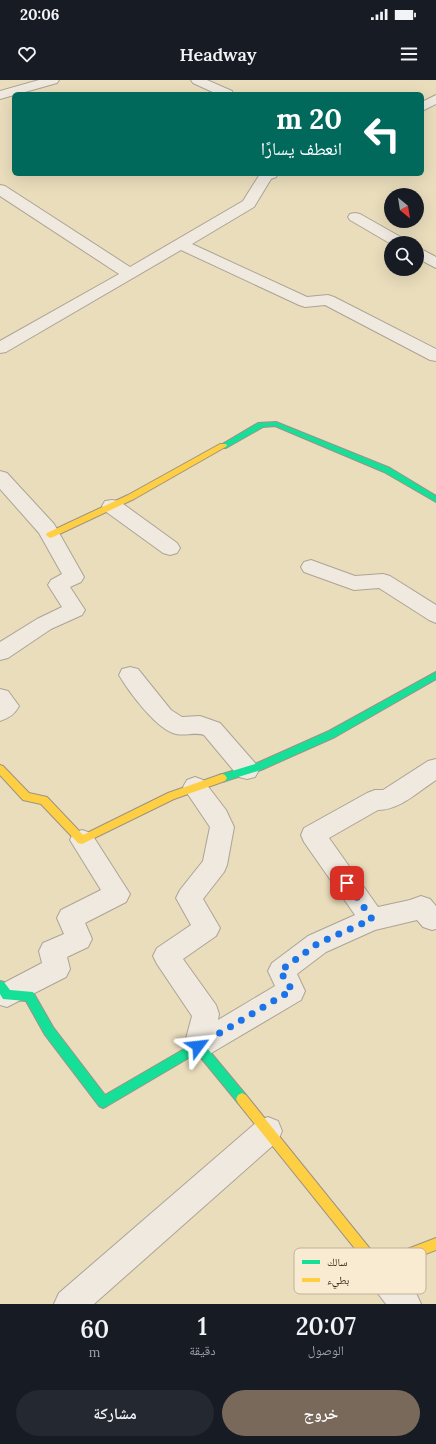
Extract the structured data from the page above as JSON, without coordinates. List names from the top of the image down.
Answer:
{
  "legend": ["سالك", "بطيء"],
  "north": "bottom right",
  "page": {
    "status": "20:06",
    "header": "Headway",
    "turn": ["20 m", "انعطف يسارًا"],
    "eta": [
      "20:07",
      "الوصول",
      "1",
      "دقيقة",
      "60",
      "m"
    ],
    "buttons": ["خروج", "مشاركة"]
  }
}
